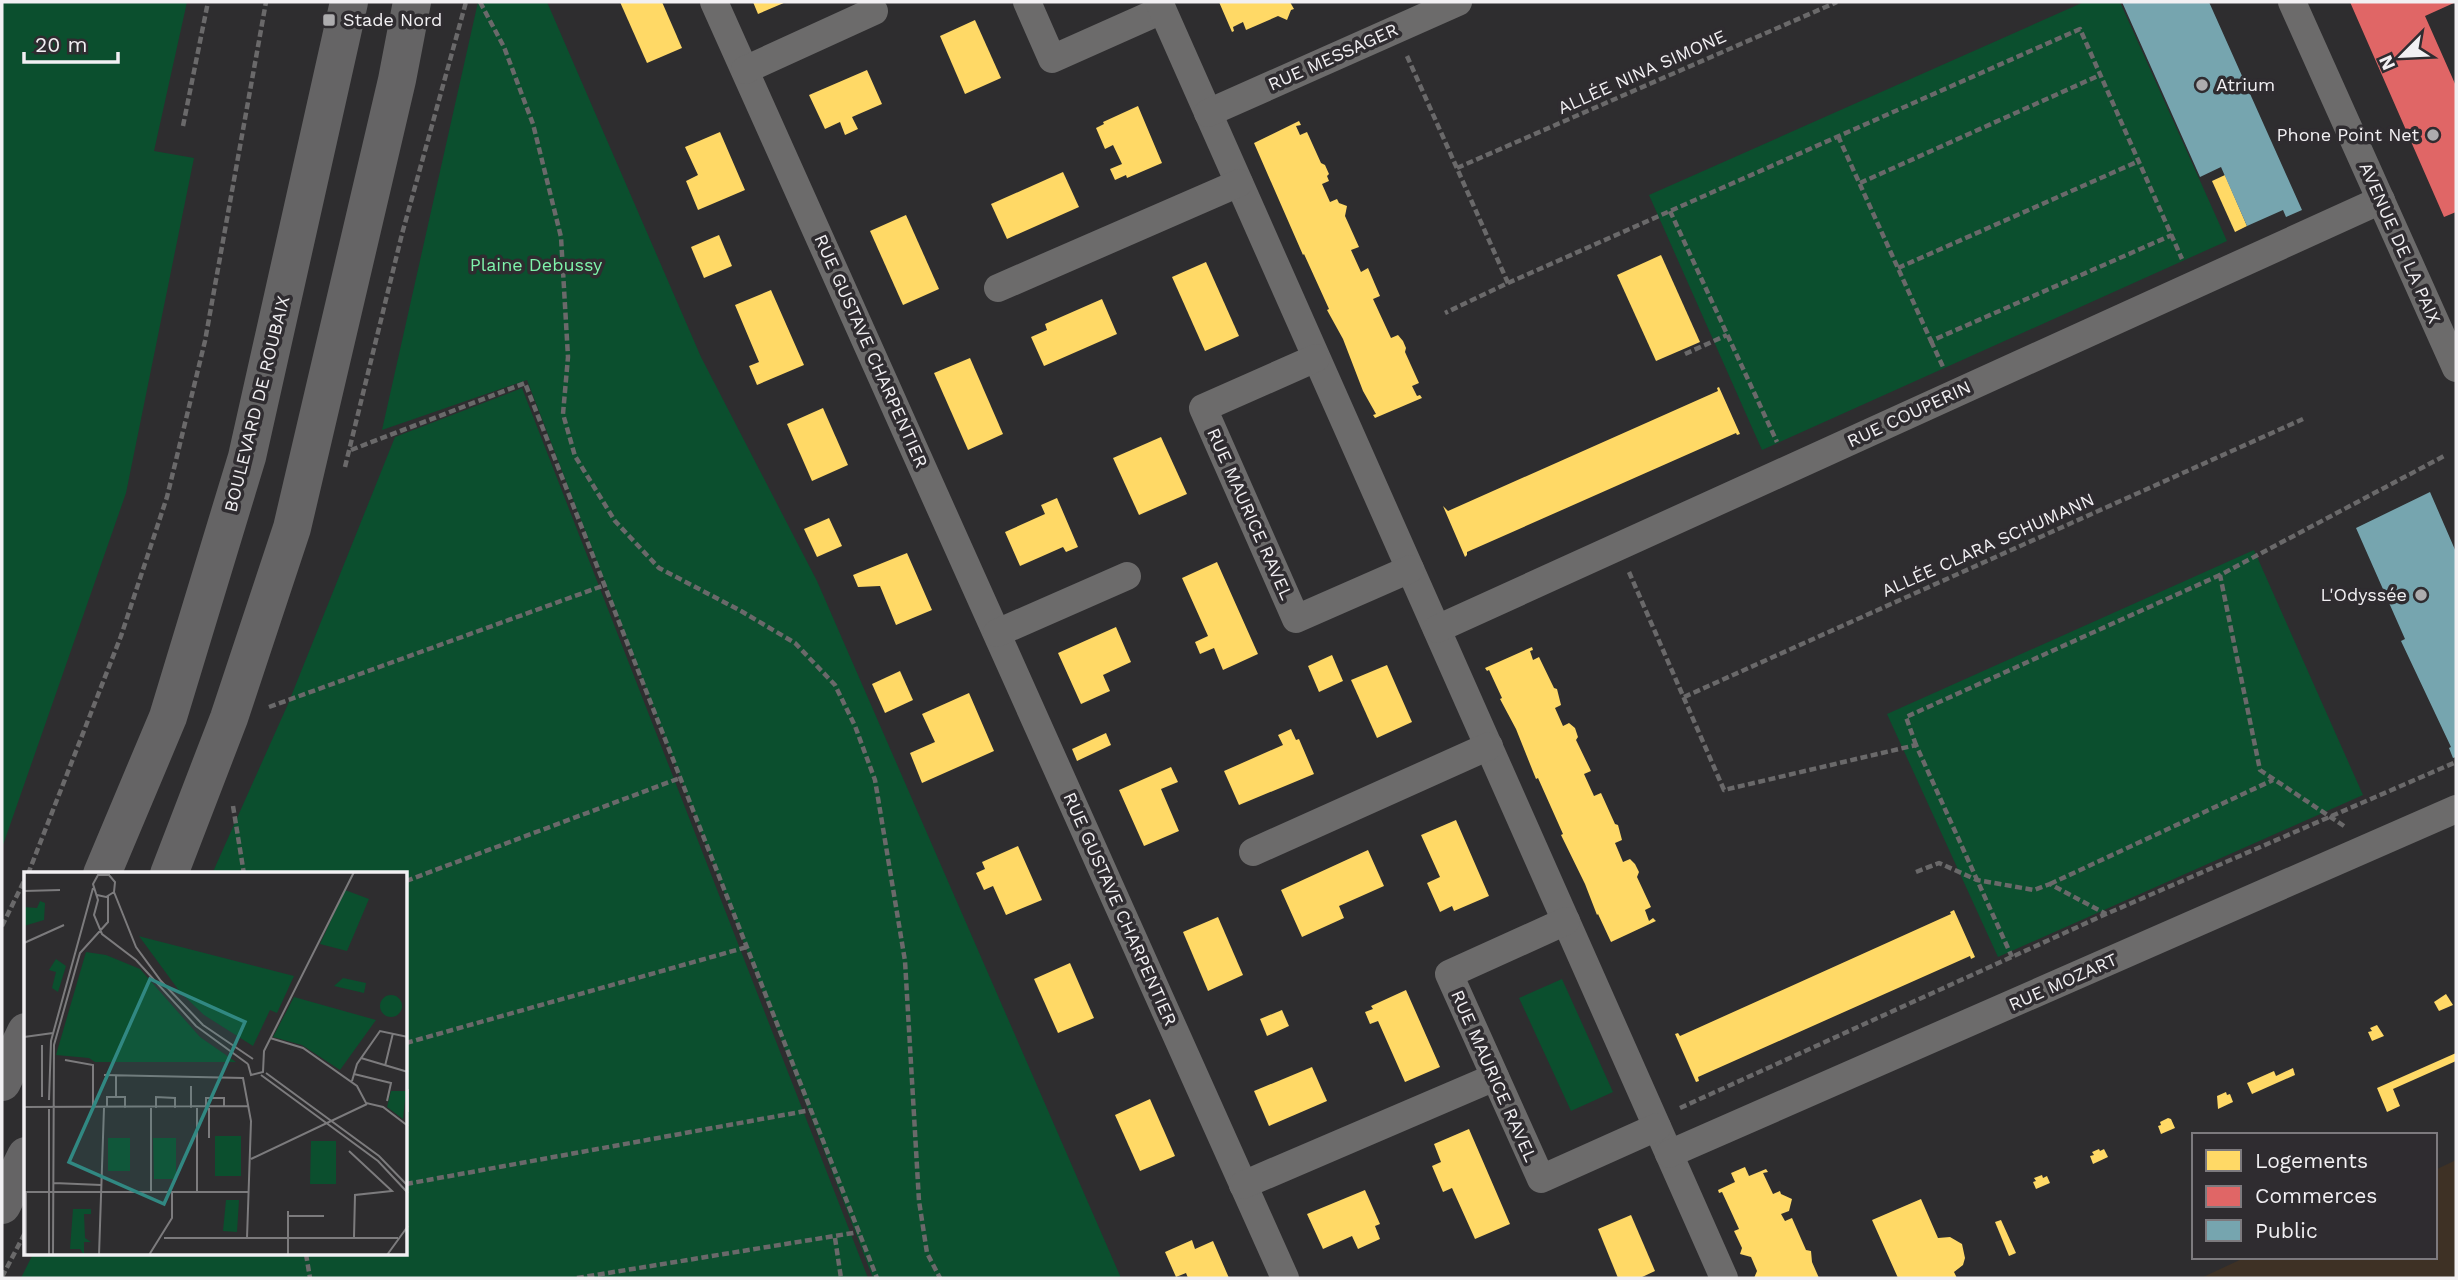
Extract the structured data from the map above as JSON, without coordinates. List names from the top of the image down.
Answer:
{
  "streets": {
    "main road": ["BOULEVARD DE ROUBAIX"],
    "street": [
      "RUE MESSAGER",
      "AVENUE DE LA PAIX",
      "RUE GUSTAVE CHARPENTIER",
      "RUE COUPERIN",
      "RUE MAURICE RAVEL",
      "RUE MOZART"
    ],
    "path": ["ALLÉE NINA SIMONE", "ALLÉE CLARA SCHUMANN"]
  },
  "crossings": [
    ["AVENUE DE LA PAIX", "RUE COUPERIN"]
  ],
  "parks": ["Plaine Debussy"],
  "places": {
    "transit": ["Stade Nord"],
    "other": ["Atrium", "Phone Point Net", "L'Odyssée"]
  },
  "legend": ["Logements", "Commerces", "Public"],
  "scale_bar": "20 m",
  "north": "bottom left"
}
